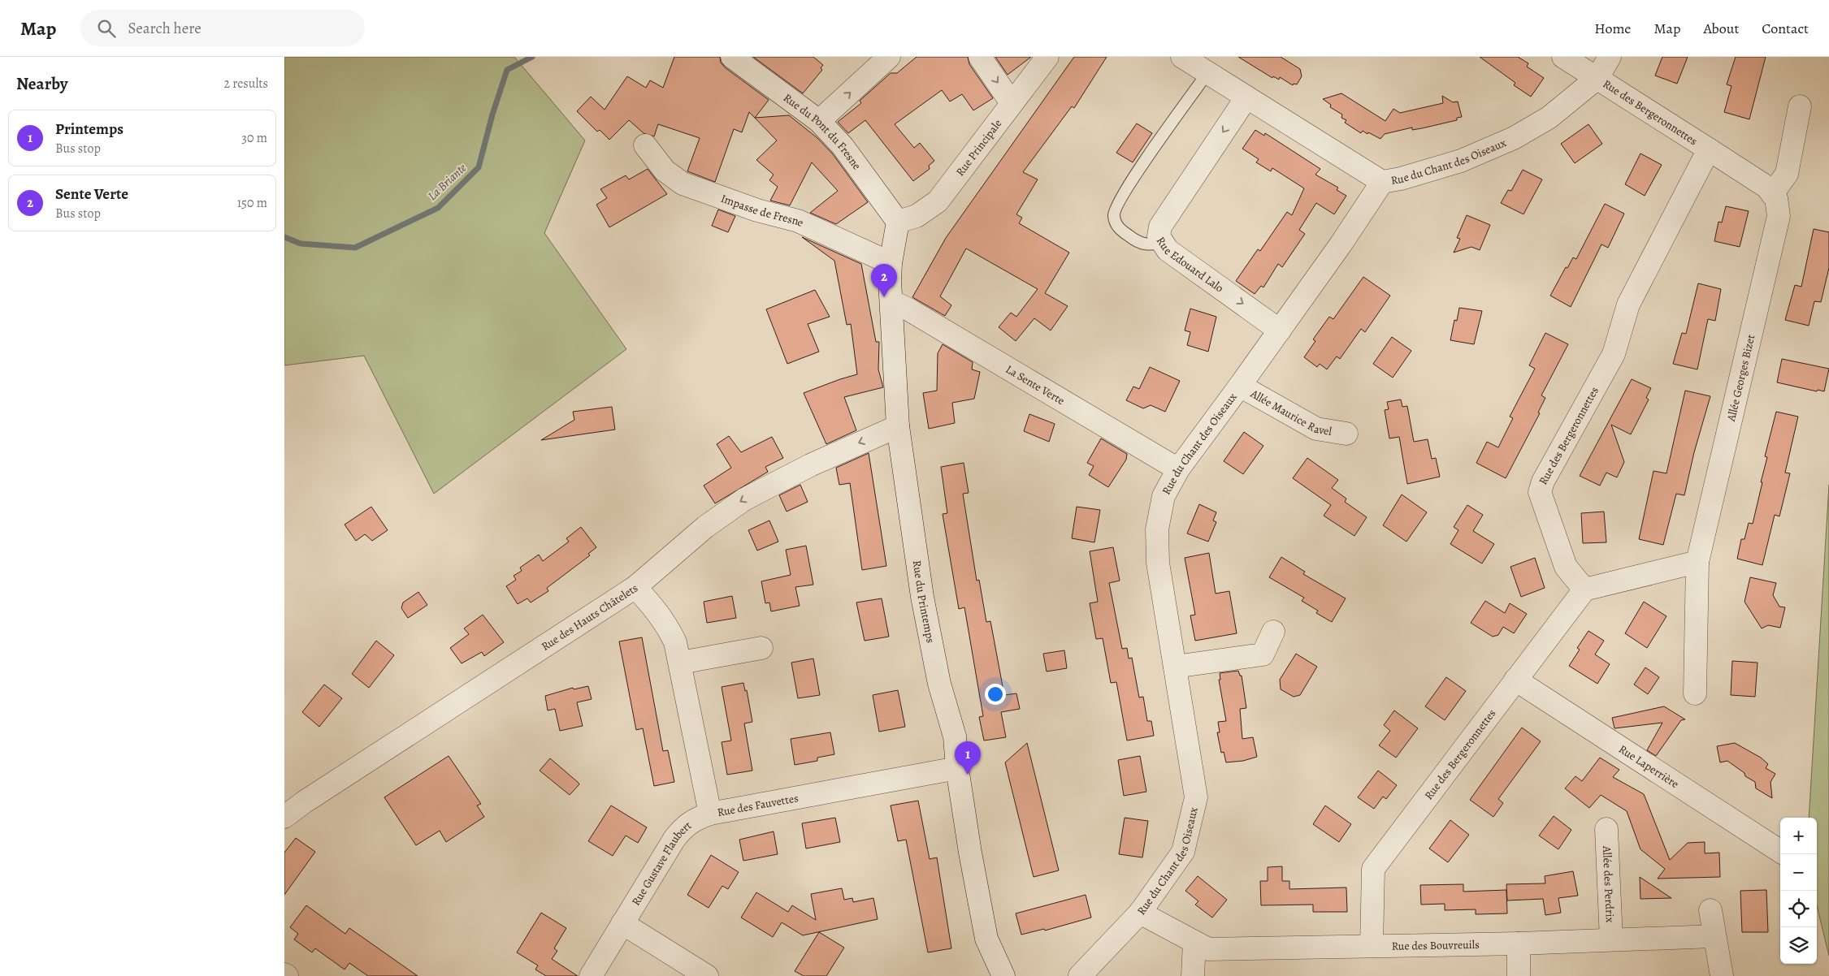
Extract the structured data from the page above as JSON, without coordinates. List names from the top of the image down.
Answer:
{
  "streets": {
    "street": [
      "Rue des Bergeronnettes",
      "Rue du Pont du Fresne",
      "Rue Principale",
      "Rue du Chant des Oiseaux",
      "Impasse de Fresne",
      "Rue Edouard Lalo",
      "Allée Georges Bizet",
      "La Sente Verte",
      "Allée Maurice Ravel",
      "Rue du Printemps",
      "Rue des Hauts Châtelets",
      "Rue Laperrière",
      "Rue des Fauvettes",
      "Rue Gustave Flaubert",
      "Allée des Perdrix",
      "Rue des Bouvreuils"
    ]
  },
  "crossings": [
    ["Rue des Bergeronnettes", "Rue du Chant des Oiseaux"],
    ["Rue des Bergeronnettes", "Rue Laperrière"],
    ["Rue des Bergeronnettes", "Rue des Bouvreuils"],
    ["Rue du Pont du Fresne", "Rue Principale"],
    ["Rue du Pont du Fresne", "Rue du Printemps"],
    ["Rue Principale", "Rue du Printemps"],
    ["Rue du Chant des Oiseaux", "Rue Edouard Lalo"],
    ["Rue du Chant des Oiseaux", "La Sente Verte"],
    ["Rue du Chant des Oiseaux", "Allée Maurice Ravel"],
    ["Rue du Chant des Oiseaux", "Rue des Bouvreuils"],
    ["Impasse de Fresne", "Rue du Printemps"],
    ["La Sente Verte", "Rue du Printemps"],
    ["Rue du Printemps", "Rue des Hauts Châtelets"],
    ["Rue du Printemps", "Rue des Fauvettes"],
    ["Rue des Hauts Châtelets", "Rue des Fauvettes"],
    ["Rue des Fauvettes", "Rue Gustave Flaubert"],
    ["Allée des Perdrix", "Rue des Bouvreuils"]
  ],
  "one_way": ["Rue des Hauts Châtelets"],
  "water": ["La Briante"],
  "page": {
    "header": "Map",
    "search": "Search here",
    "nav": [
      "Home",
      "Map",
      "About",
      "Contact"
    ],
    "heading": ["Nearby", "2 results"],
    "list": [
      {
        "mark": "1",
        "name": "Printemps",
        "note": "Bus stop",
        "value": "30 m"
      },
      {
        "mark": "2",
        "name": "Sente Verte",
        "note": "Bus stop",
        "value": "150 m"
      }
    ],
    "pins": ["2", "1"],
    "map_buttons": ["+", "−"]
  }
}
